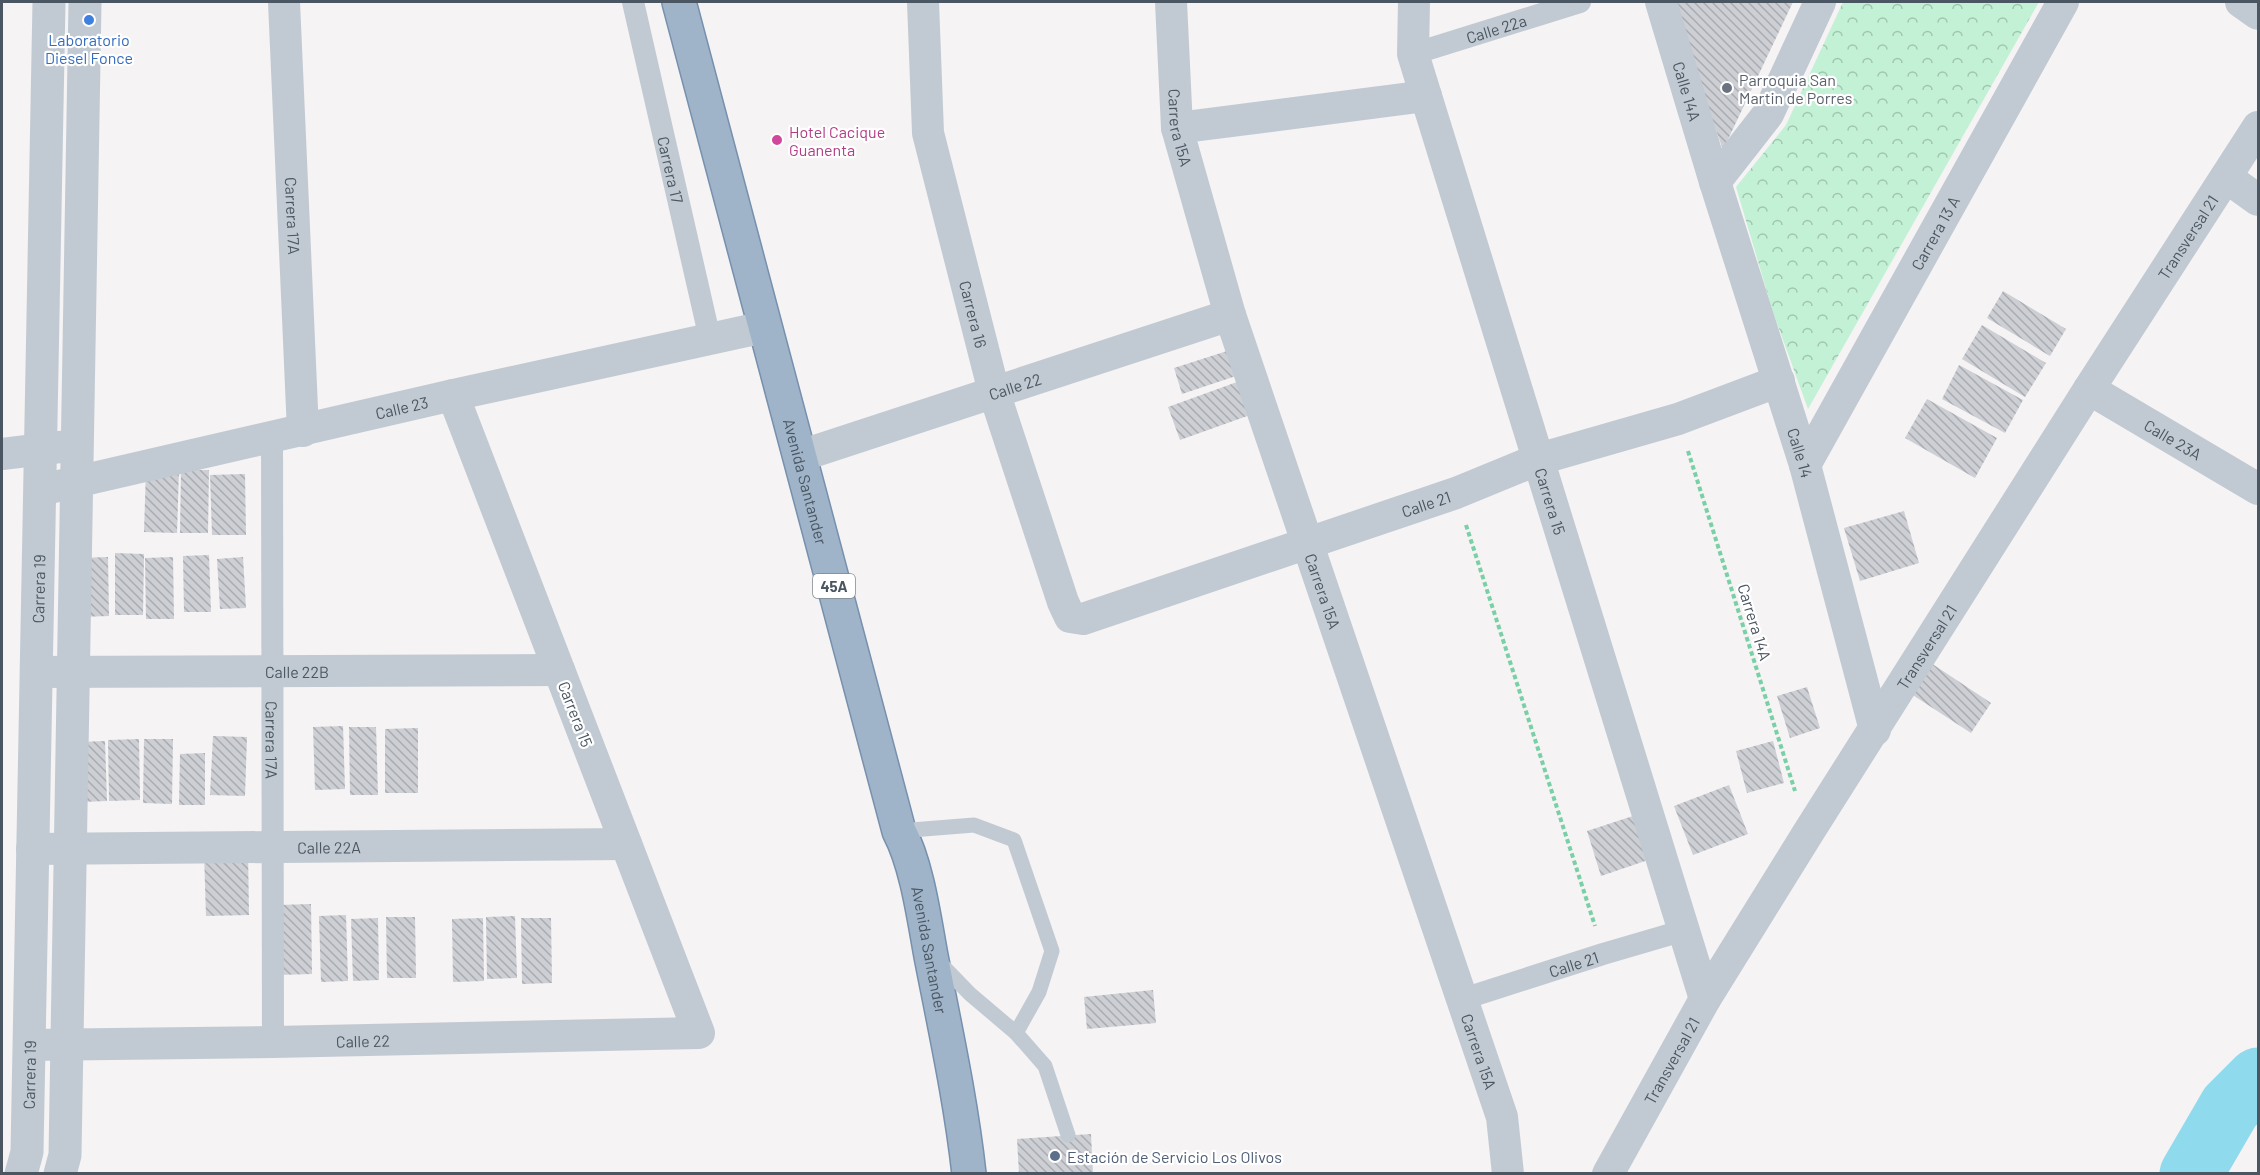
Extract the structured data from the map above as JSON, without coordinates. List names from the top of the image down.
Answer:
{
  "streets": {
    "highway": ["Avenida Santander", "45A"],
    "street": [
      "Calle 22a",
      "Calle 14A",
      "Carrera 15A",
      "Carrera 17",
      "Carrera 17A",
      "Carrera 13 A",
      "Transversal 21",
      "Carrera 16",
      "Calle 22",
      "Calle 23",
      "Calle 23A",
      "Calle 14",
      "Carrera 15",
      "Calle 21",
      "Carrera 19",
      "Calle 22B",
      "Calle 22A"
    ],
    "path": ["Carrera 14A"]
  },
  "crossings": [
    ["Calle 22a", "Carrera 15"],
    ["Calle 14A", "Calle 14"],
    ["Carrera 15A", "Calle 22"],
    ["Carrera 15A", "Calle 21"],
    ["Carrera 17", "Calle 23"],
    ["Carrera 17A", "Calle 22"],
    ["Carrera 17A", "Calle 23"],
    ["Carrera 17A", "Calle 22B"],
    ["Carrera 17A", "Calle 22A"],
    ["Carrera 13 A", "Calle 14"],
    ["Transversal 21", "Calle 23A"],
    ["Transversal 21", "Calle 14"],
    ["Transversal 21", "Carrera 15"],
    ["Transversal 21", "Carrera 14A"],
    ["Carrera 16", "Calle 22"],
    ["Carrera 16", "Calle 21"],
    ["Calle 22", "Avenida Santander"],
    ["Calle 22", "Carrera 15"],
    ["Calle 22", "Carrera 19"],
    ["Calle 23", "Avenida Santander"],
    ["Calle 23", "Carrera 15"],
    ["Calle 23", "Carrera 19"],
    ["Calle 14", "Calle 21"],
    ["Carrera 15", "Calle 21"],
    ["Carrera 15", "Calle 22B"],
    ["Carrera 15", "Calle 22A"],
    ["Calle 21", "Carrera 14A"],
    ["Carrera 19", "Calle 22B"],
    ["Carrera 19", "Calle 22A"]
  ],
  "places": [
    "Laboratorio Diesel Fonce",
    "Parroquia San Martin de Porres",
    "Hotel Cacique Guanenta",
    "Estación de Servicio Los Olivos"
  ]
}
